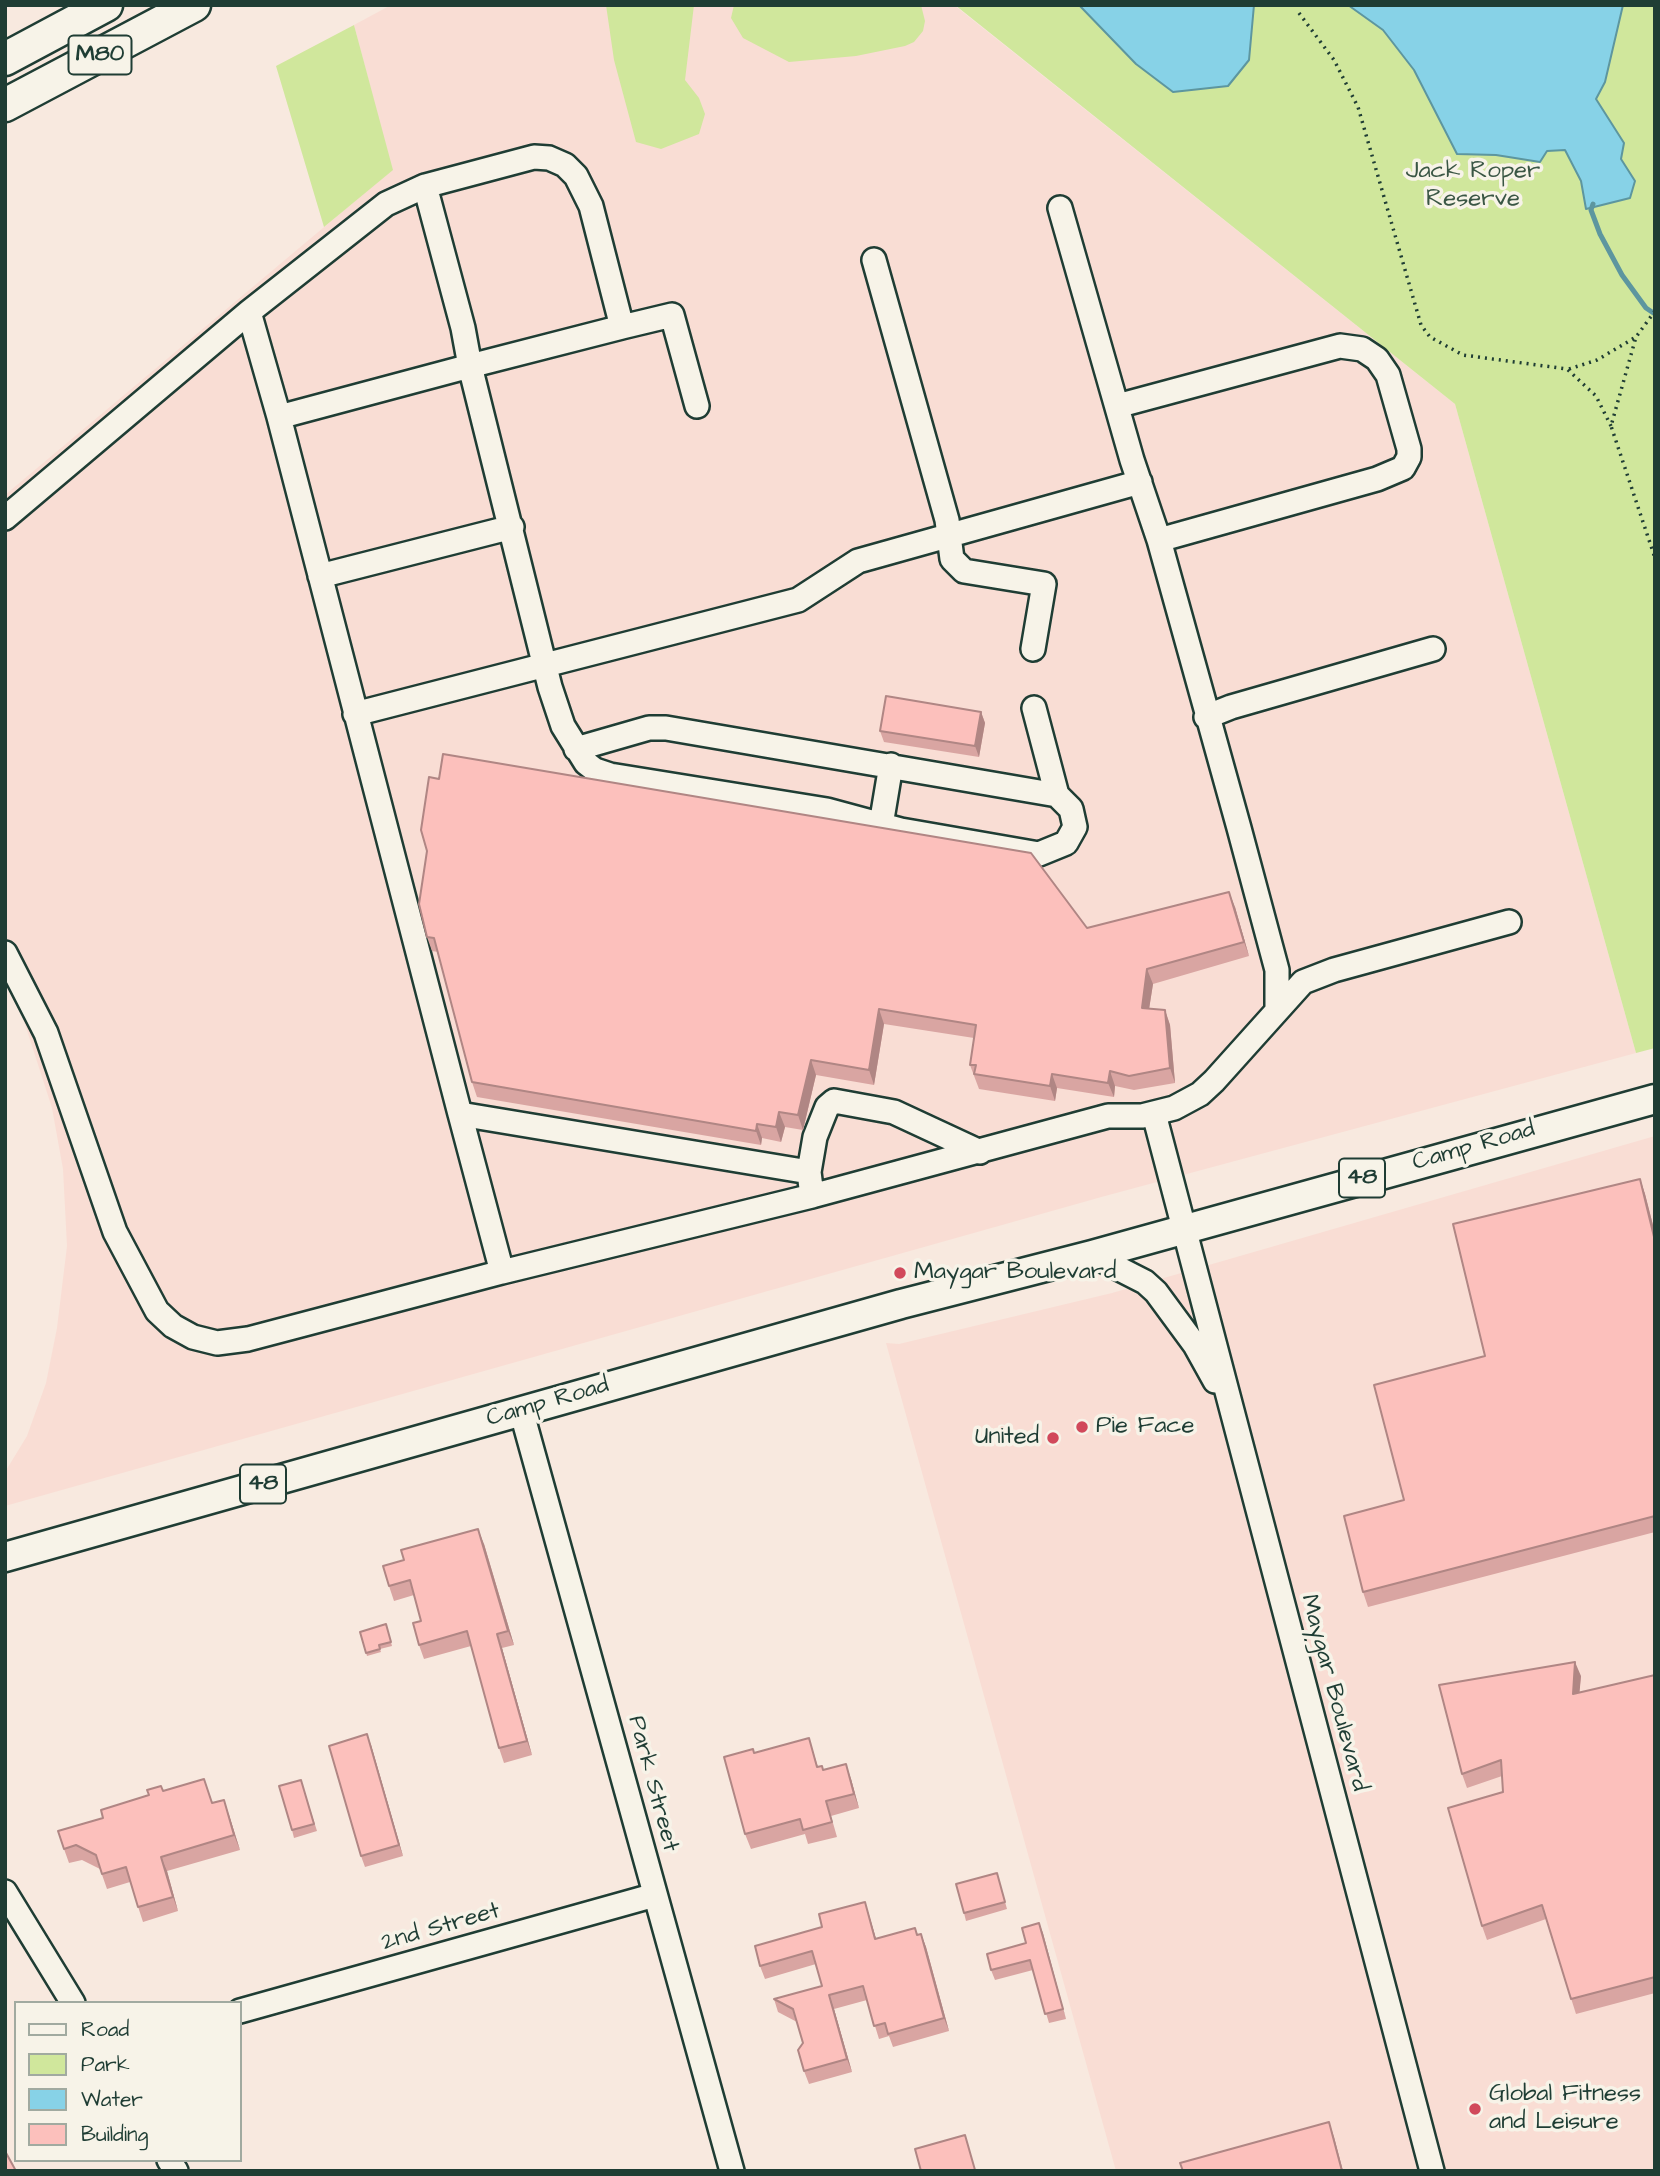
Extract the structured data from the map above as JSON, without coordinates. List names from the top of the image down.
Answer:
{
  "streets": {
    "highway": ["M80"],
    "main road": ["Camp Road", "48"],
    "street": ["Maygar Boulevard", "Park Street", "2nd Street"]
  },
  "crossings": [
    ["Camp Road", "Maygar Boulevard"],
    ["Camp Road", "Park Street"],
    ["Park Street", "2nd Street"]
  ],
  "parks": ["Jack Roper Reserve"],
  "places": [
    "Maygar Boulevard",
    "Pie Face",
    "United",
    "Global Fitness and Leisure"
  ],
  "legend": [
    "Road",
    "Park",
    "Water",
    "Building"
  ]
}
